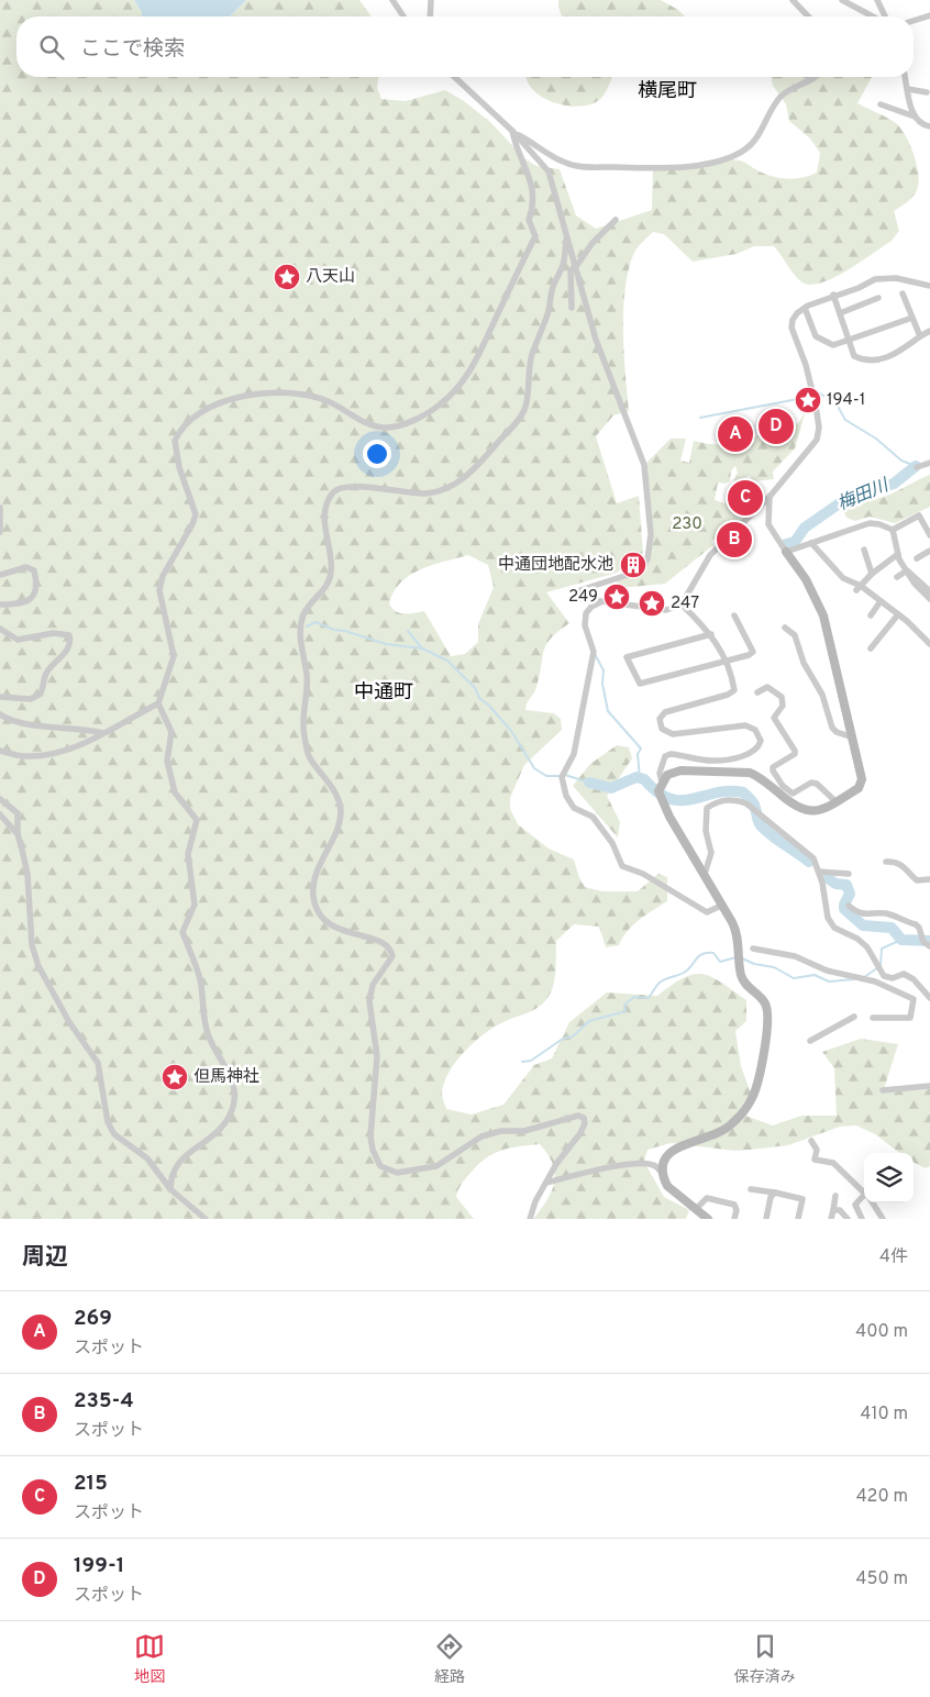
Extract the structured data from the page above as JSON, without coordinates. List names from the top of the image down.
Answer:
{
  "districts": ["横尾町", "中通町"],
  "water": ["梅田川"],
  "parks": ["230"],
  "places": {
    "place": [
      "八天山",
      "194-1",
      "249",
      "247",
      "但馬神社"
    ],
    "building": ["中通団地配水池"]
  },
  "page": {
    "search": "ここで検索",
    "pins": [
      "D",
      "A",
      "C",
      "B"
    ],
    "heading": ["周辺", "4件"],
    "list": [
      {
        "mark": "A",
        "name": "269",
        "note": "スポット",
        "value": "400 m"
      },
      {
        "mark": "B",
        "name": "235-4",
        "note": "スポット",
        "value": "410 m"
      },
      {
        "mark": "C",
        "name": "215",
        "note": "スポット",
        "value": "420 m"
      },
      {
        "mark": "D",
        "name": "199-1",
        "note": "スポット",
        "value": "450 m"
      }
    ],
    "nav": ["地図", "経路", "保存済み"]
  }
}
